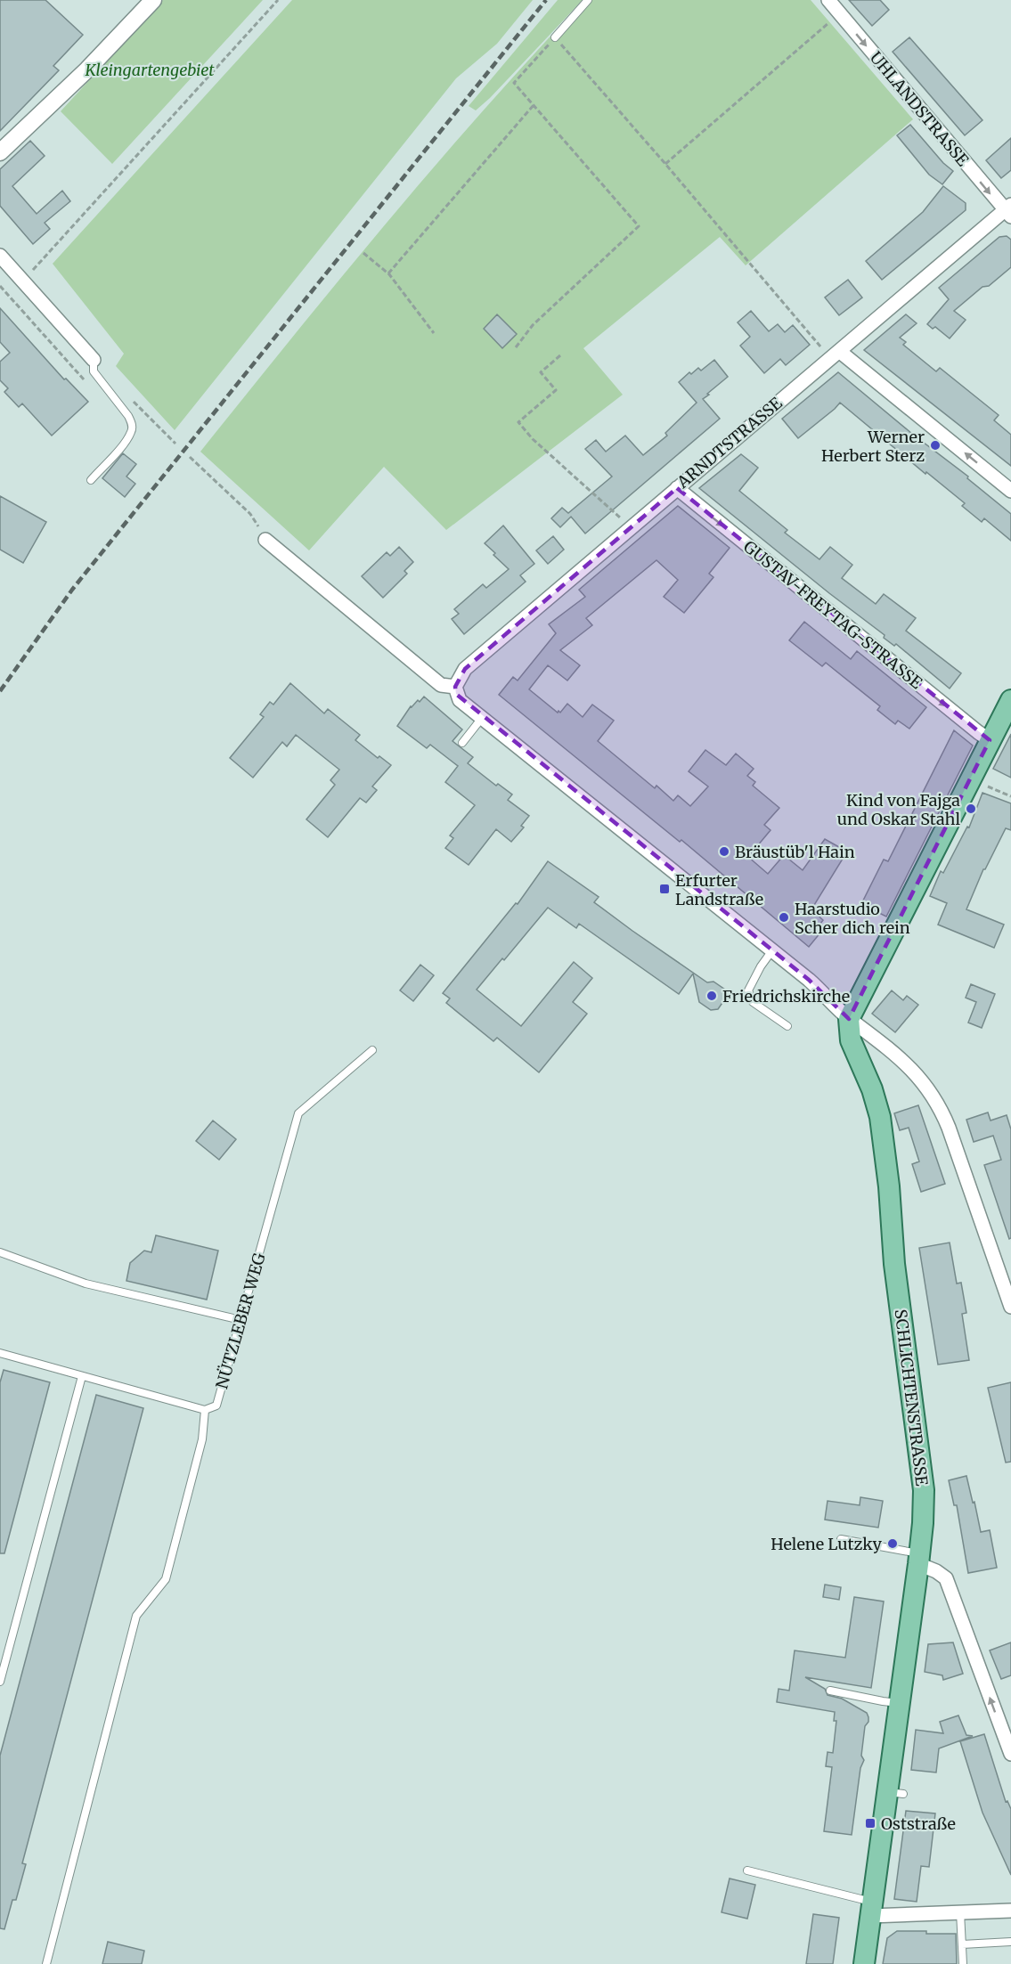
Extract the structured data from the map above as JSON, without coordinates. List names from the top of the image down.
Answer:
{
  "streets": {
    "main road": ["SCHLICHTENSTRASSE"],
    "street": ["UHLANDSTRASSE", "ARNDTSTRASSE", "GUSTAV-FREYTAG-STRASSE"],
    "lane": ["NÜTZLEBER WEG"]
  },
  "crossings": [
    ["UHLANDSTRASSE", "ARNDTSTRASSE"],
    ["ARNDTSTRASSE", "GUSTAV-FREYTAG-STRASSE"]
  ],
  "one_way": ["UHLANDSTRASSE", "GUSTAV-FREYTAG-STRASSE"],
  "parks": ["Kleingartengebiet"],
  "places": {
    "other": [
      "Werner Herbert Sterz",
      "Kind von Fajga und Oskar Stahl",
      "Bräustüb'l Hain",
      "Haarstudio Scher dich rein",
      "Friedrichskirche",
      "Helene Lutzky"
    ],
    "transit": ["Erfurter Landstraße", "Oststraße"]
  }
}
